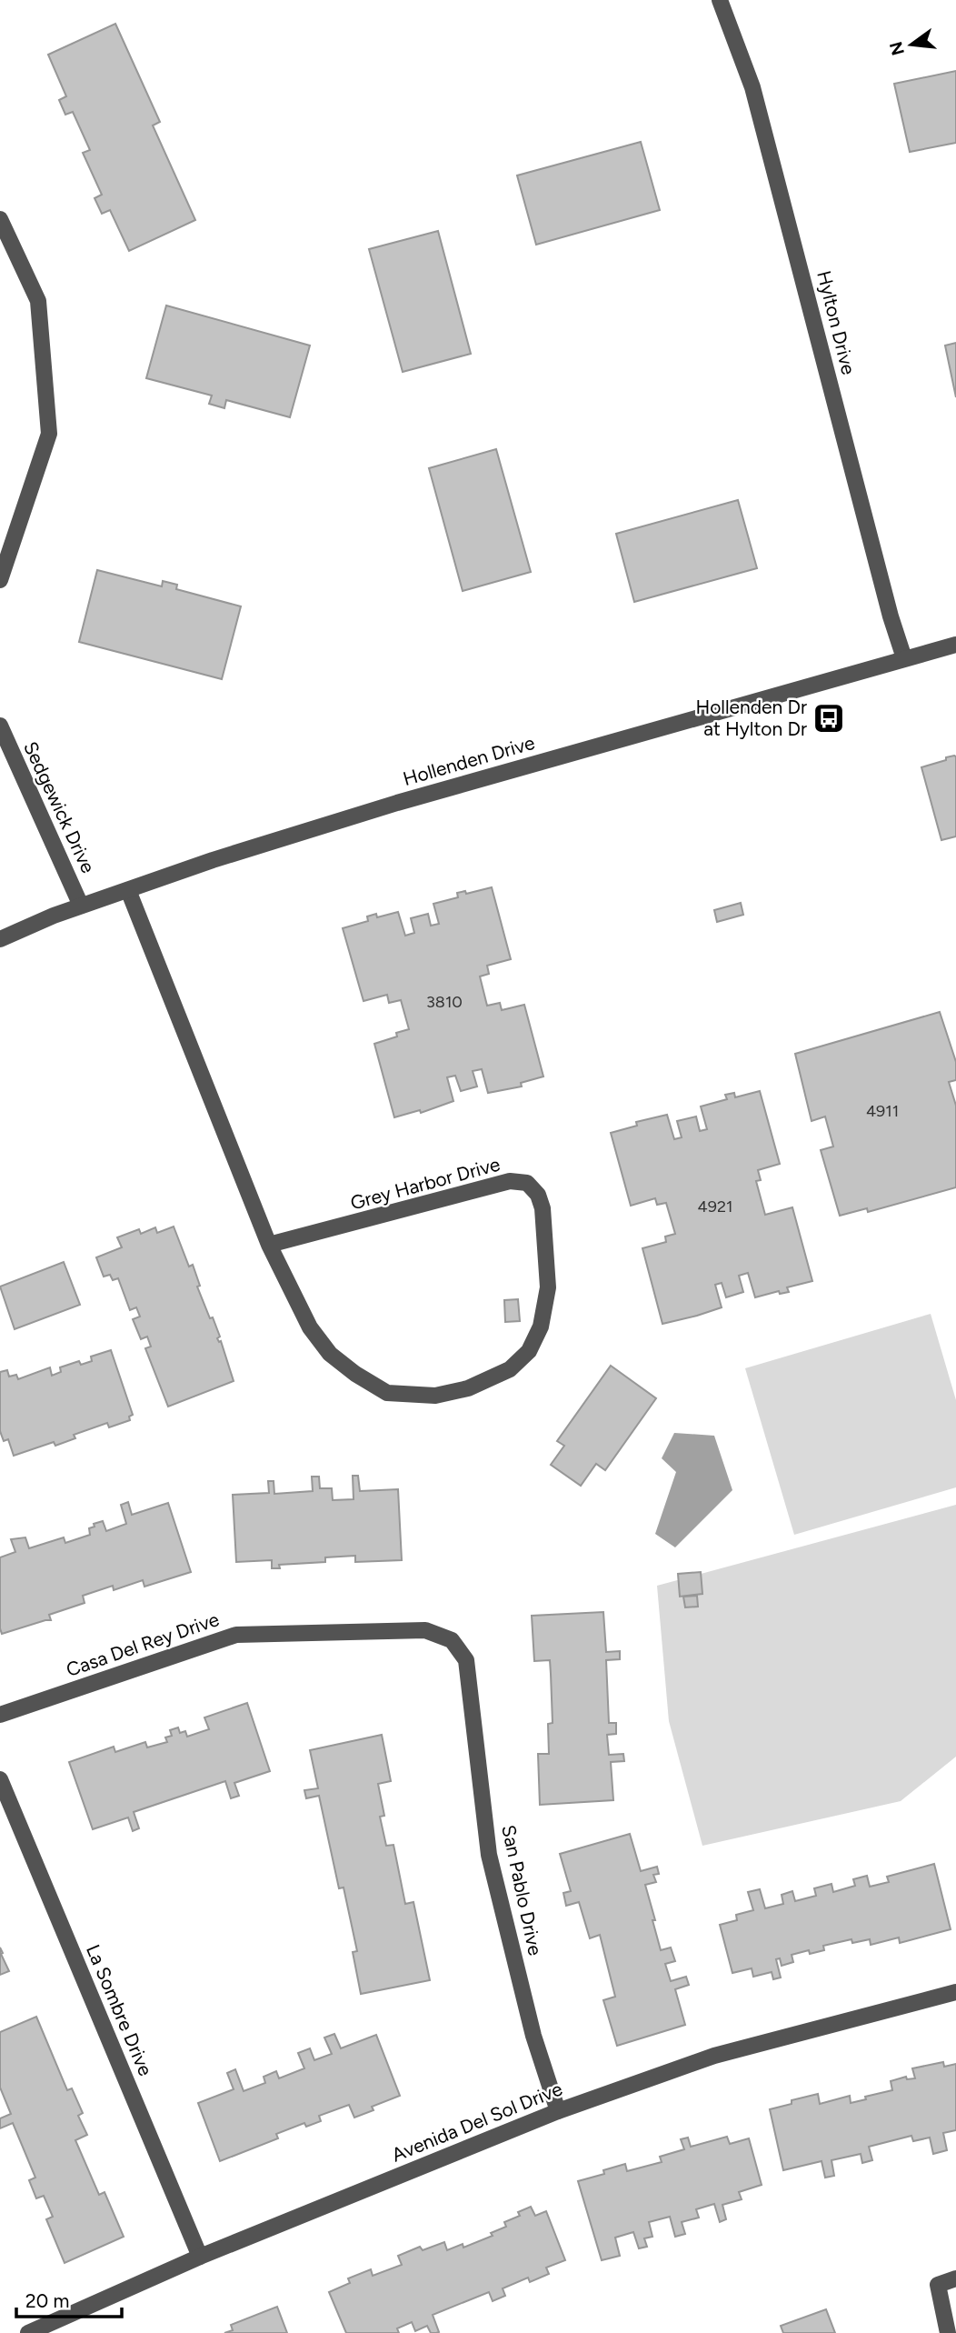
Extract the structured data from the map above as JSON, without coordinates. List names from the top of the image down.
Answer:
{
  "streets": {
    "street": [
      "Hylton Drive",
      "Hollenden Drive",
      "Sedgewick Drive",
      "Grey Harbor Drive",
      "Casa Del Rey Drive",
      "San Pablo Drive",
      "La Sombre Drive",
      "Avenida Del Sol Drive"
    ]
  },
  "crossings": [
    ["Hylton Drive", "Hollenden Drive"],
    ["Hollenden Drive", "Sedgewick Drive"],
    ["Hollenden Drive", "Grey Harbor Drive"],
    ["Casa Del Rey Drive", "San Pablo Drive"],
    ["San Pablo Drive", "Avenida Del Sol Drive"],
    ["La Sombre Drive", "Avenida Del Sol Drive"]
  ],
  "places": {
    "bus stop": ["Hollenden Dr at Hylton Dr"]
  },
  "house_numbers": ["3810", "4911", "4921"],
  "scale_bar": "20 m",
  "north": "left"
}
